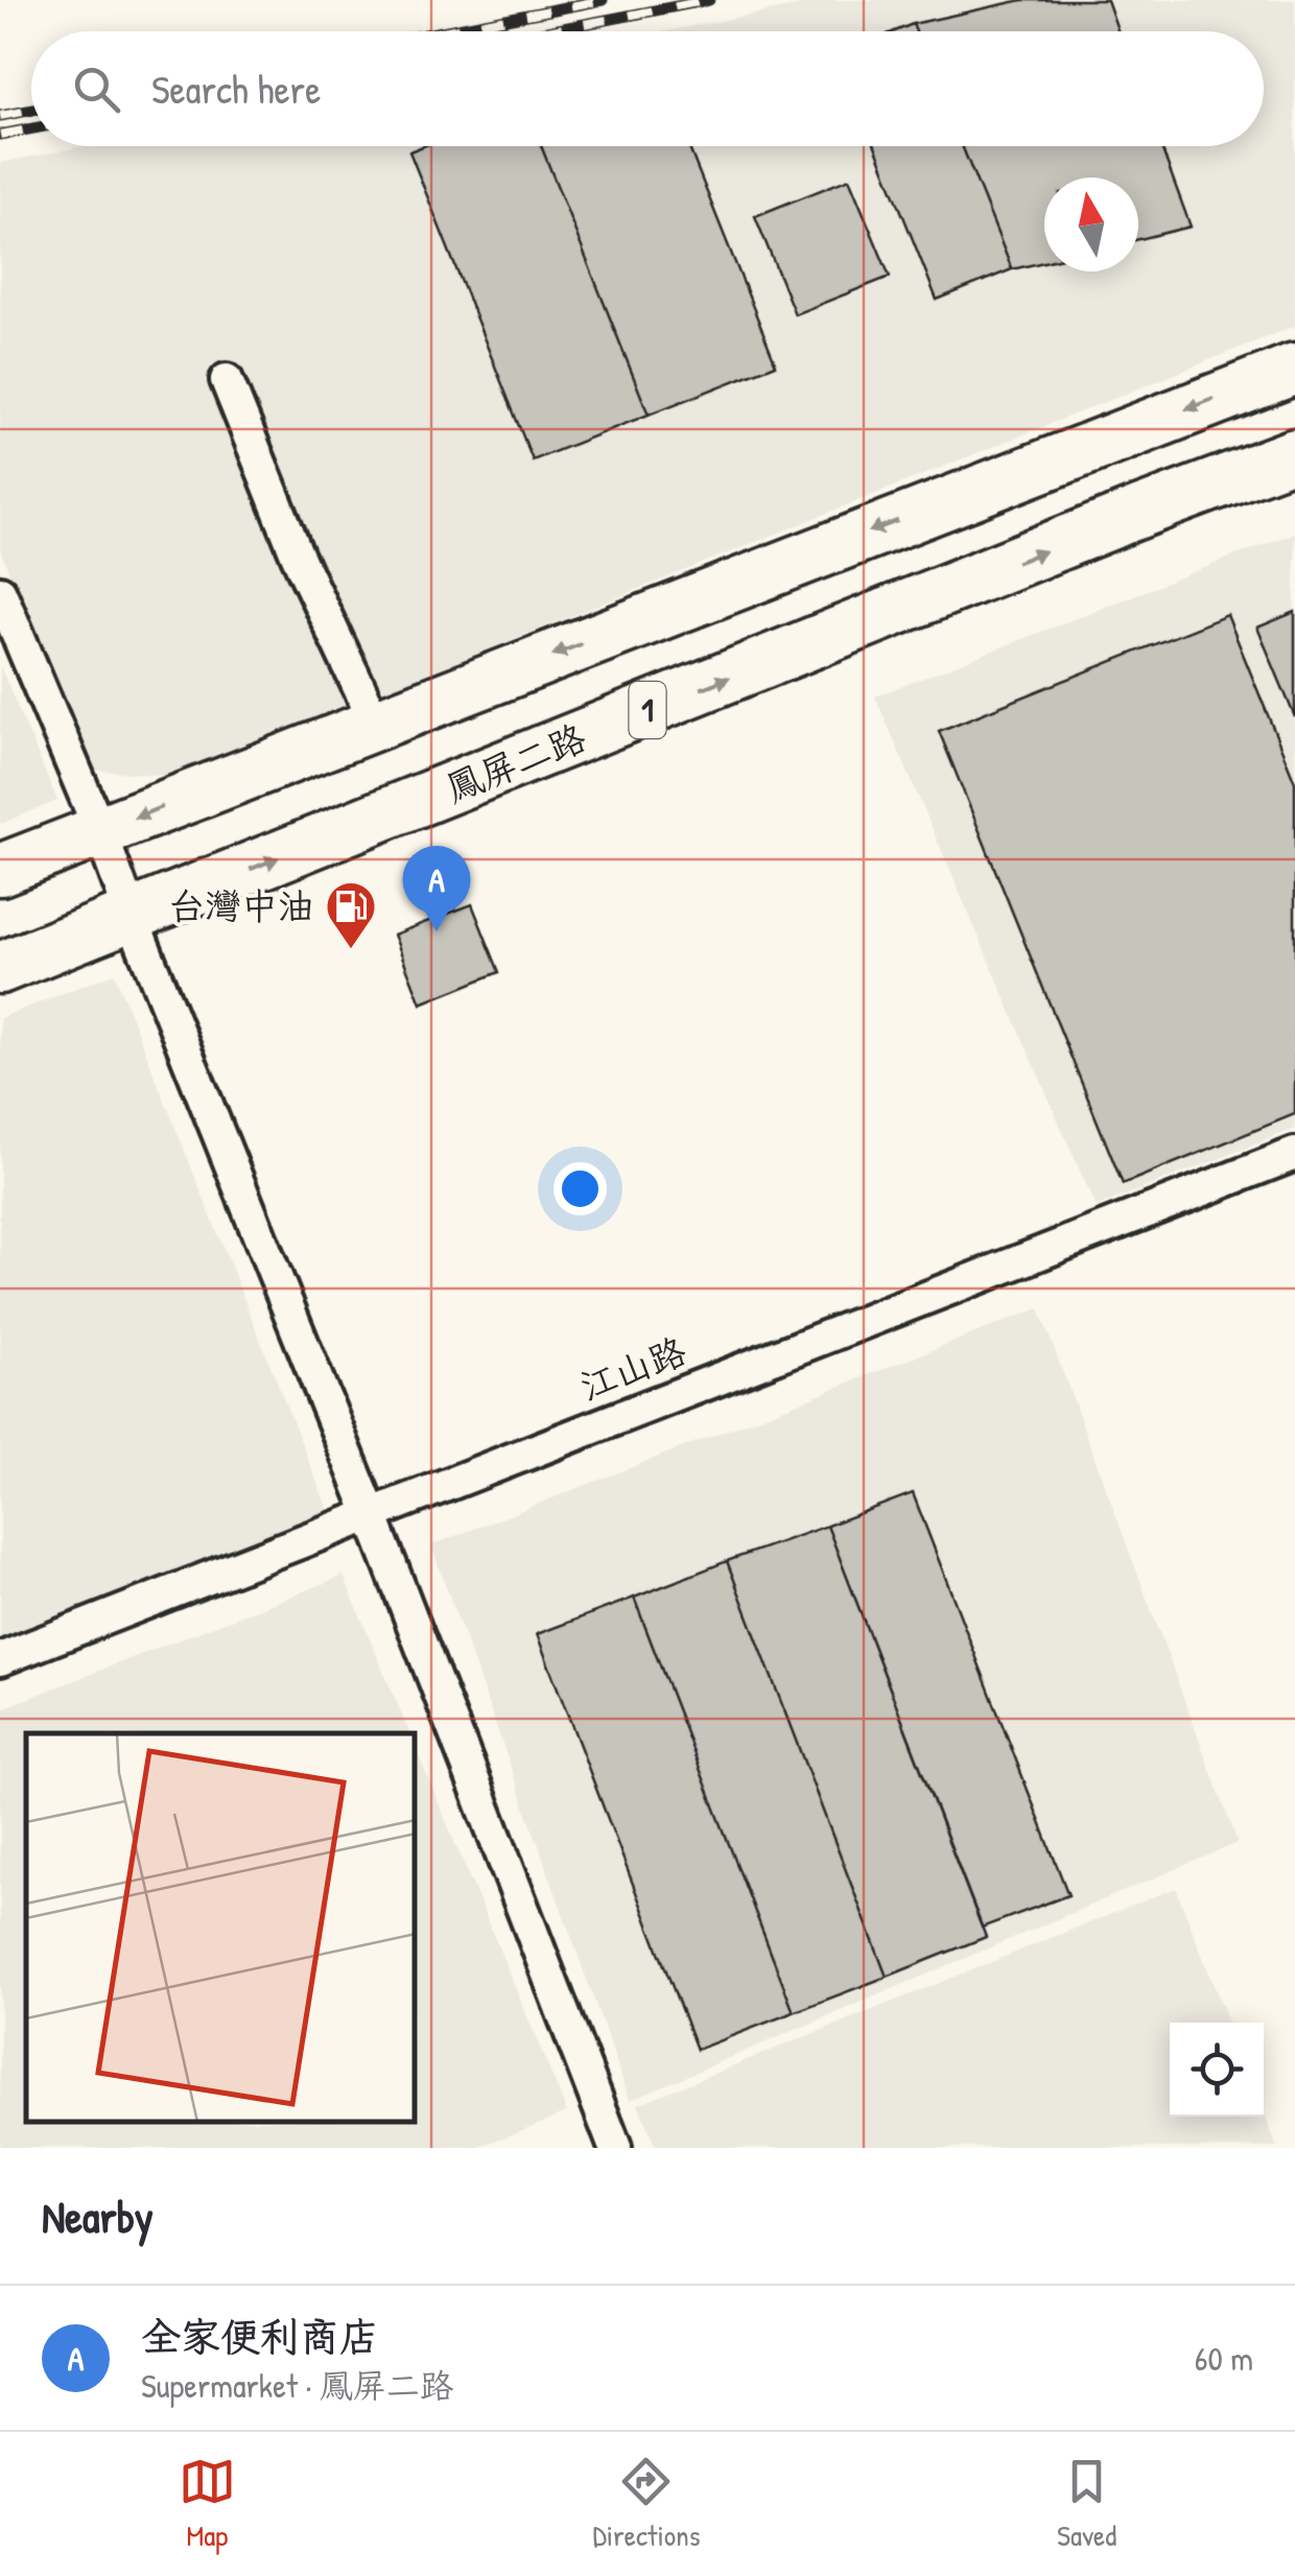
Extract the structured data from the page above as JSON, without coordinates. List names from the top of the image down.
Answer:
{
  "streets": {
    "main road": ["1", "鳳屏二路"],
    "street": ["江山路"]
  },
  "places": {
    "fuel station": ["台灣中油"]
  },
  "north": "top",
  "page": {
    "search": "Search here",
    "pins": "A",
    "heading": "Nearby",
    "list": [
      {
        "mark": "A",
        "name": "全家便利商店",
        "note": "Supermarket · 鳳屏二路",
        "value": "60 m"
      }
    ],
    "nav": ["Map", "Directions", "Saved"]
  }
}
